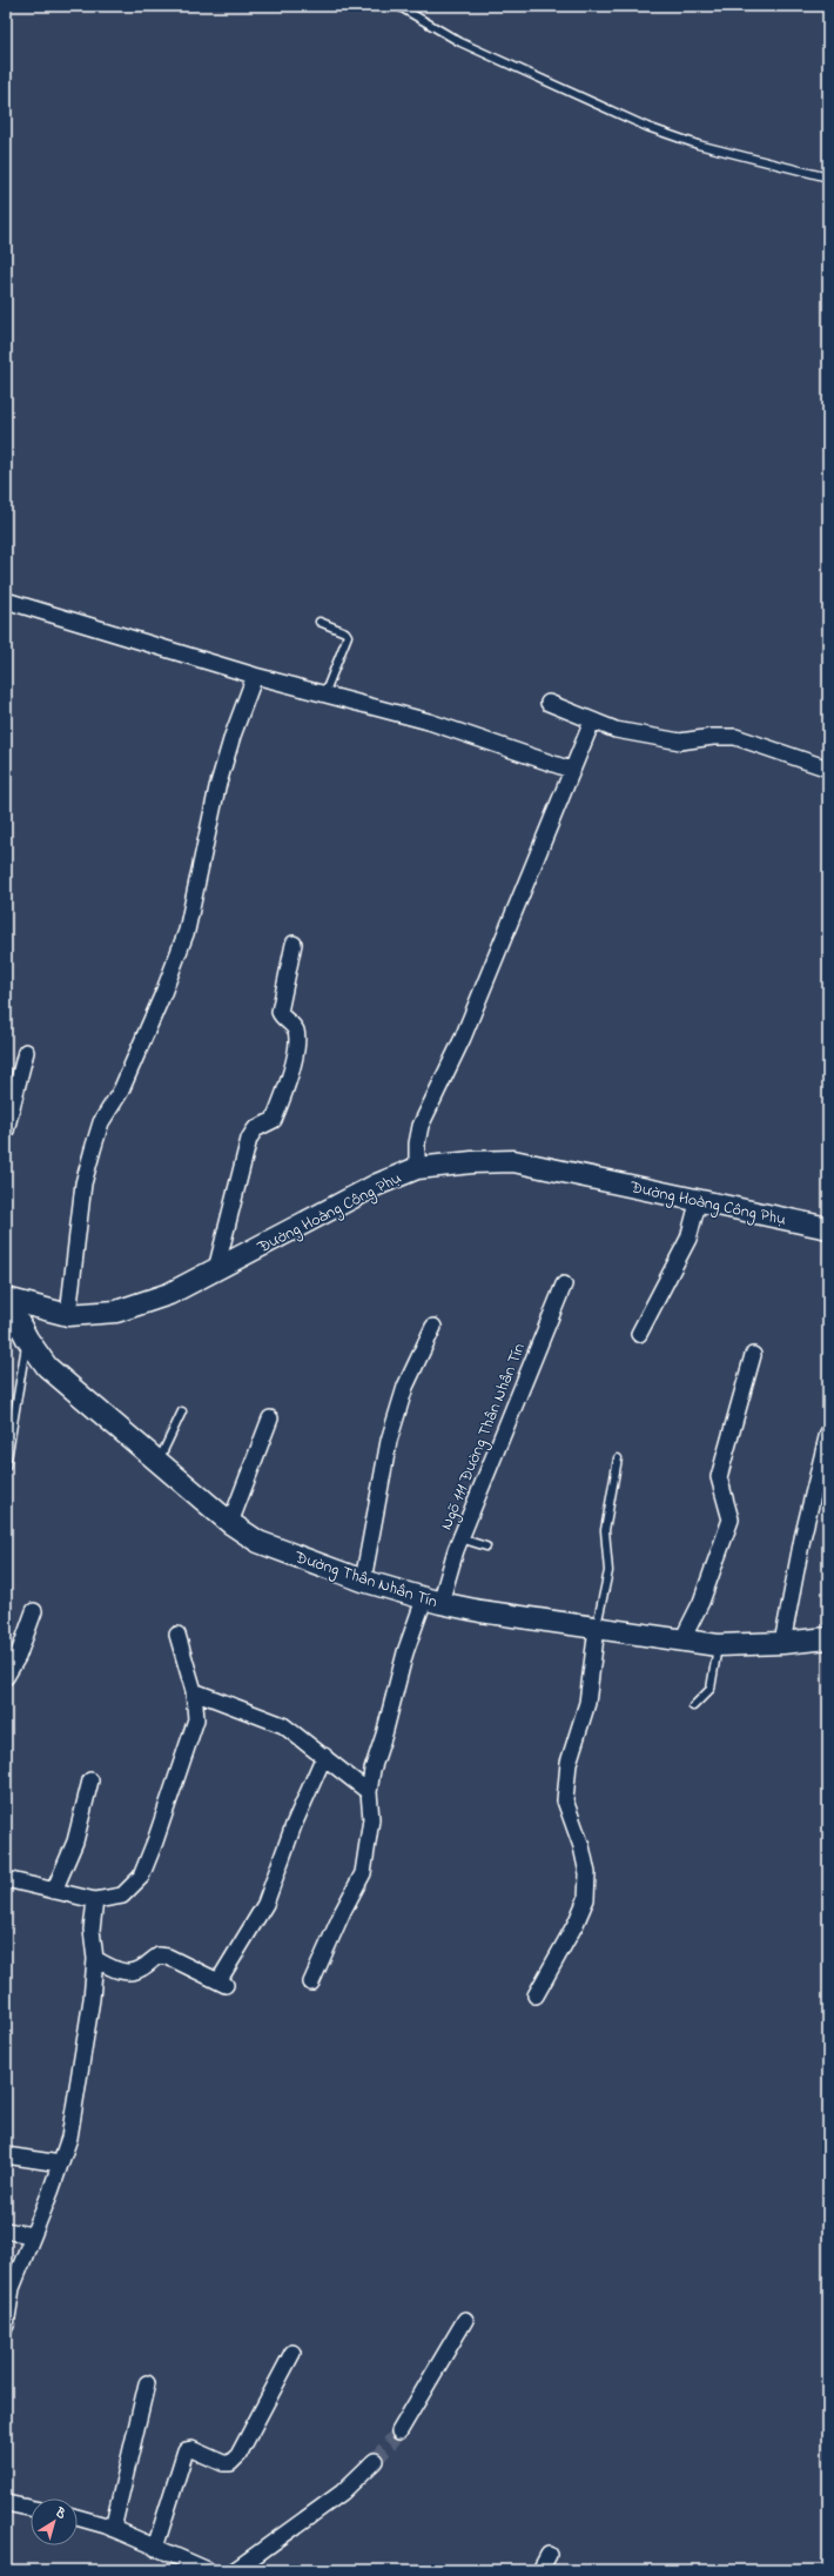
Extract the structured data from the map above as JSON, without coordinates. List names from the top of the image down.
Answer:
{
  "streets": {
    "street": ["Đường Hoàng Công Phụ", "Ngõ 111 Đường Thân Nhân Tín", "Đường Thân Nhân Tín"]
  },
  "crossings": [
    ["Đường Hoàng Công Phụ", "Đường Thân Nhân Tín"],
    ["Ngõ 111 Đường Thân Nhân Tín", "Đường Thân Nhân Tín"]
  ],
  "north": "top right"
}
